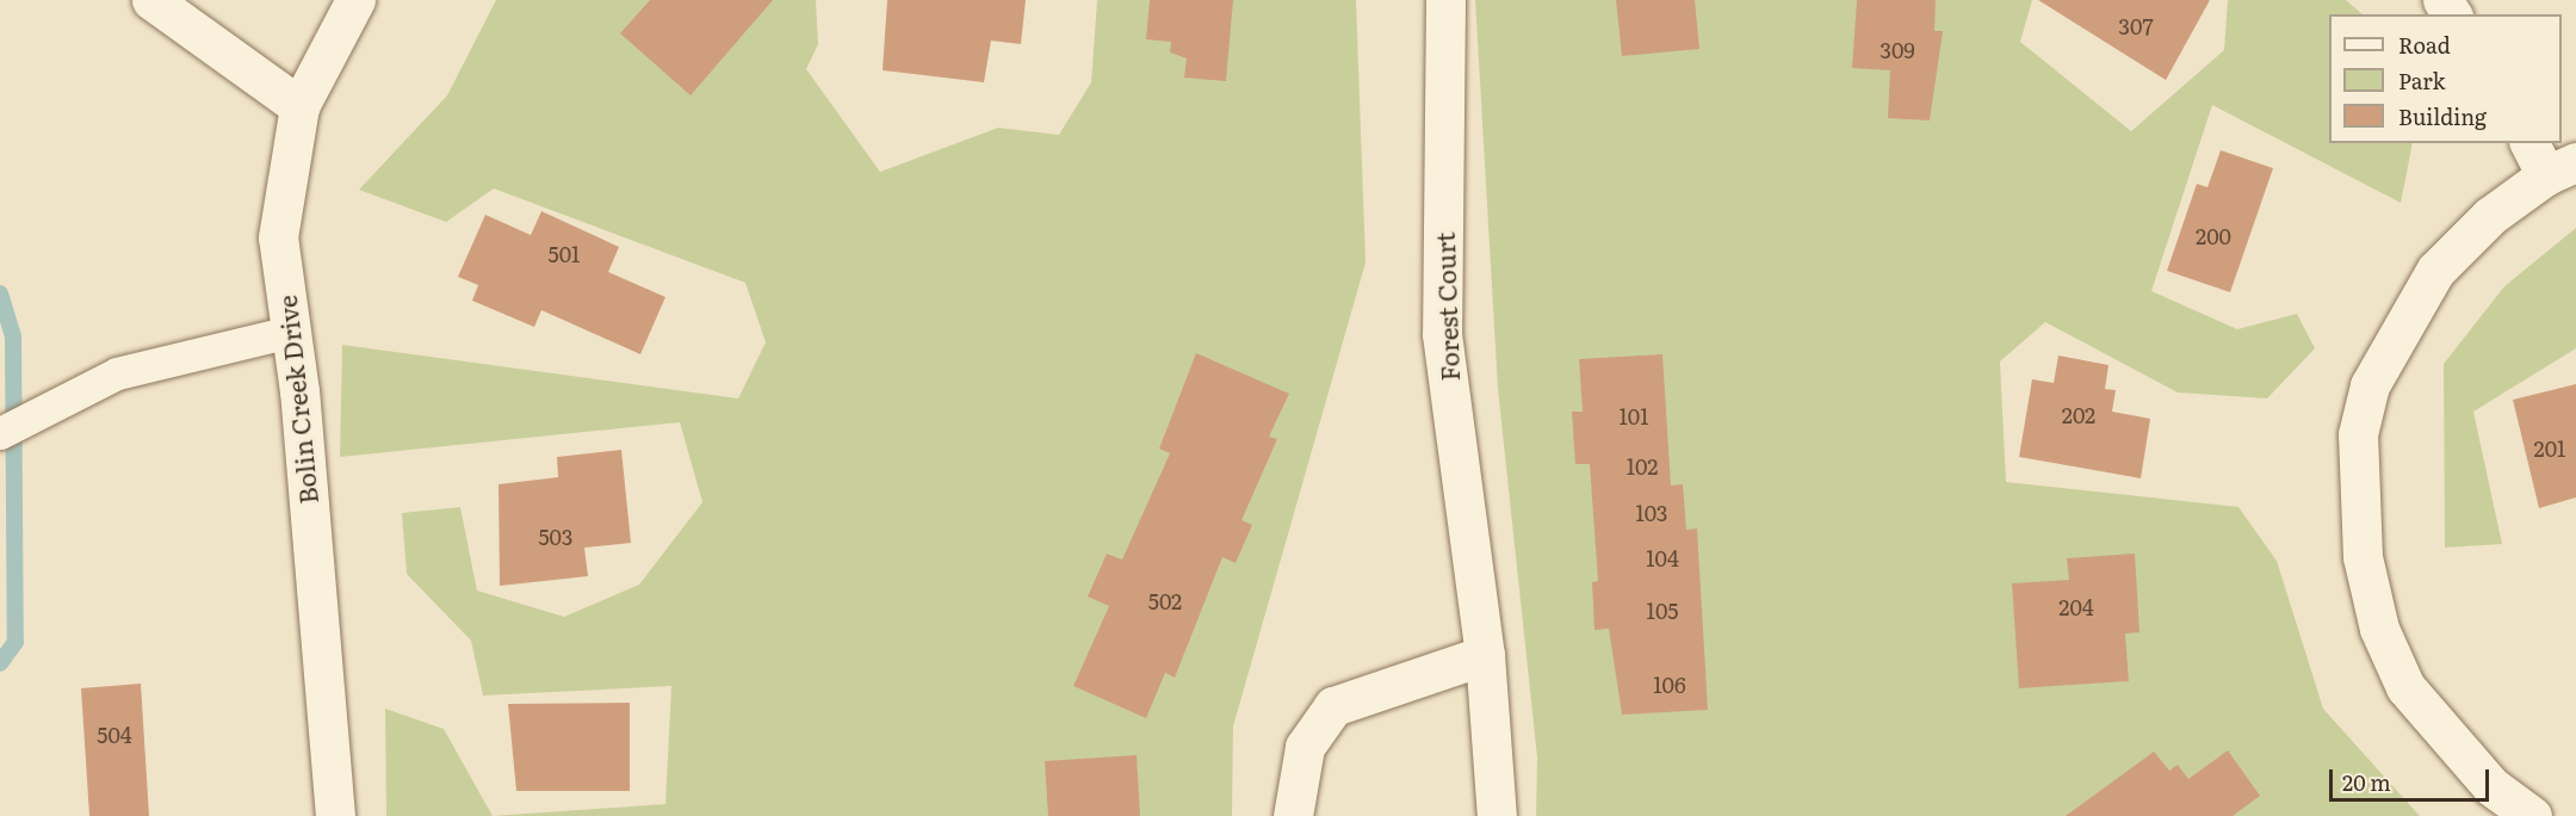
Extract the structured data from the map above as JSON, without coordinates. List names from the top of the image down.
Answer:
{
  "streets": {
    "street": ["Forest Court", "Bolin Creek Drive"]
  },
  "house_numbers": [
    "307",
    "309",
    "200",
    "501",
    "202",
    "101",
    "201",
    "102",
    "103",
    "503",
    "104",
    "502",
    "204",
    "105",
    "106",
    "504"
  ],
  "legend": ["Road", "Park", "Building"],
  "scale_bar": "20 m"
}
